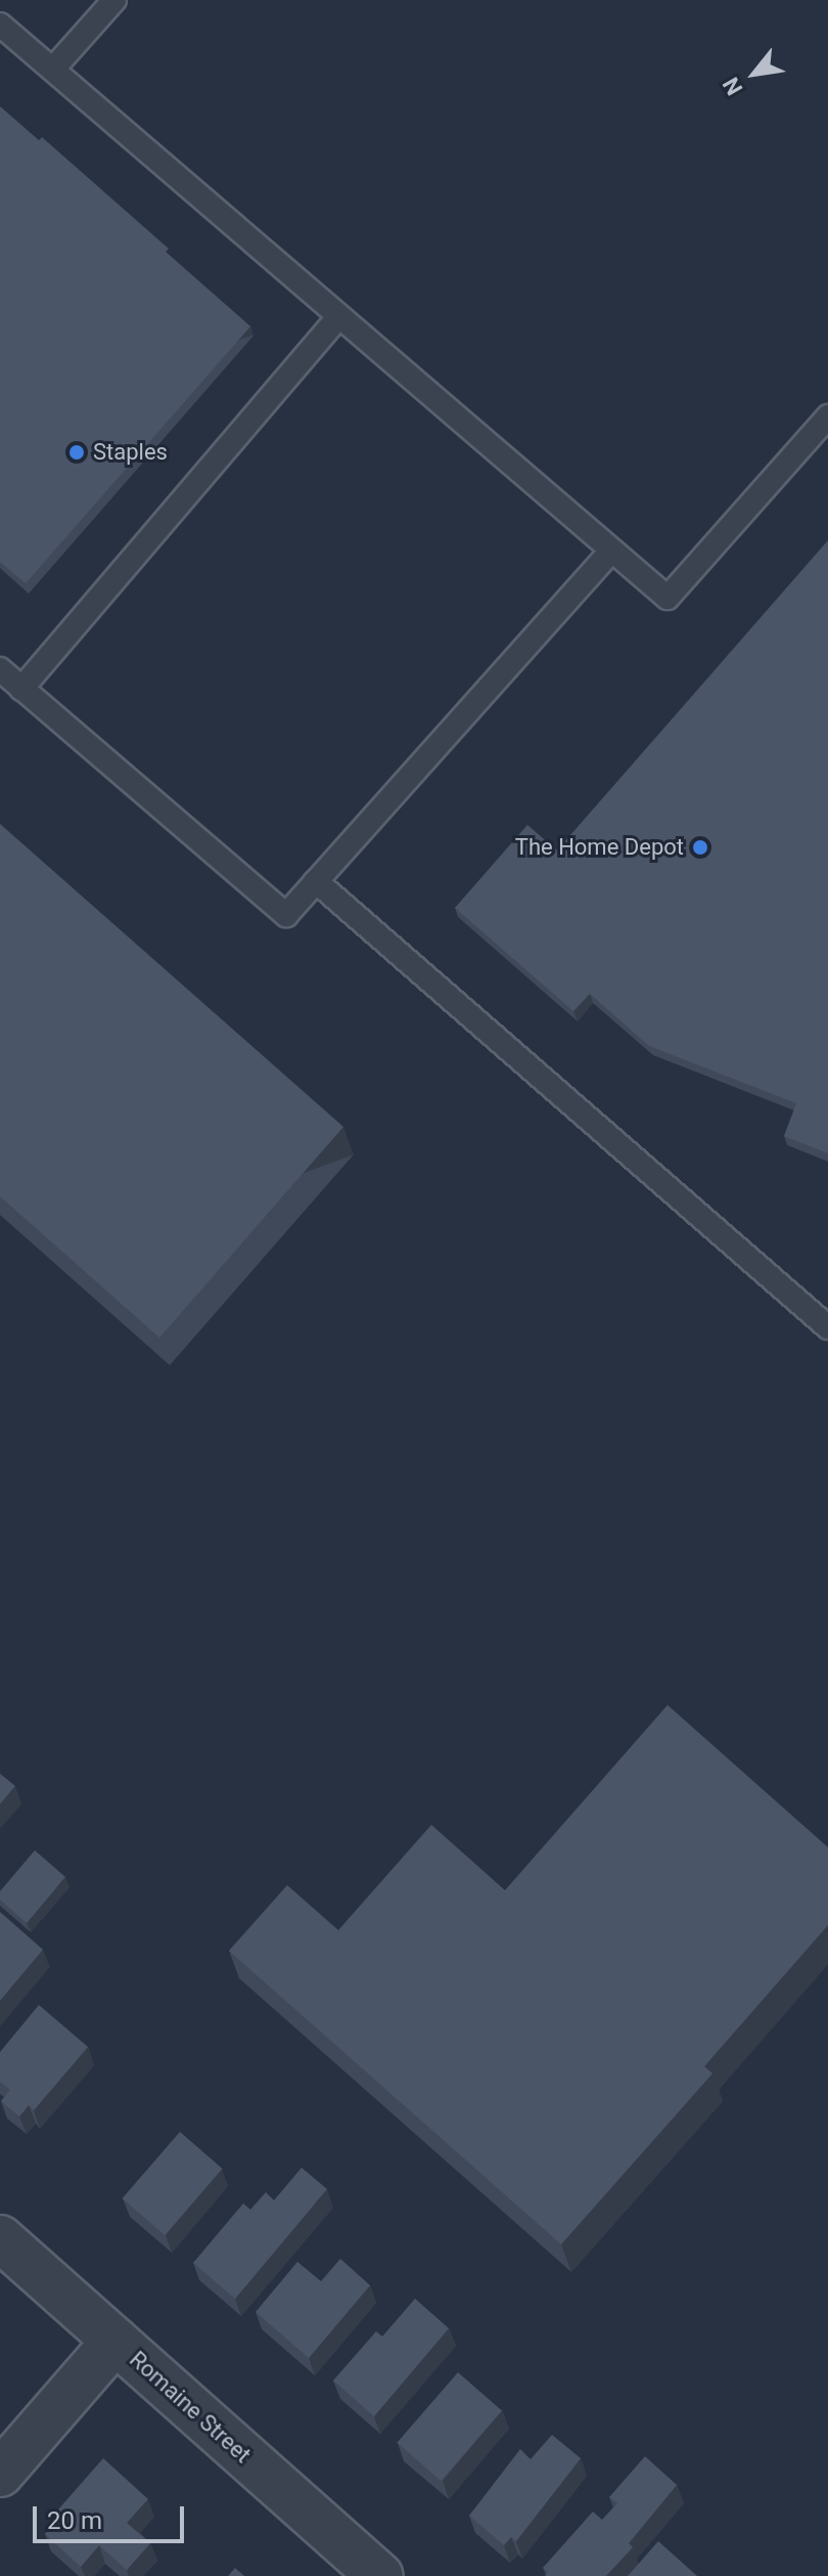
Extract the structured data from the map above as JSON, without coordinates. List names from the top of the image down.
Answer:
{
  "streets": {
    "street": ["Romaine Street"]
  },
  "places": ["Staples", "The Home Depot"],
  "scale_bar": "20 m",
  "north": "bottom left"
}
